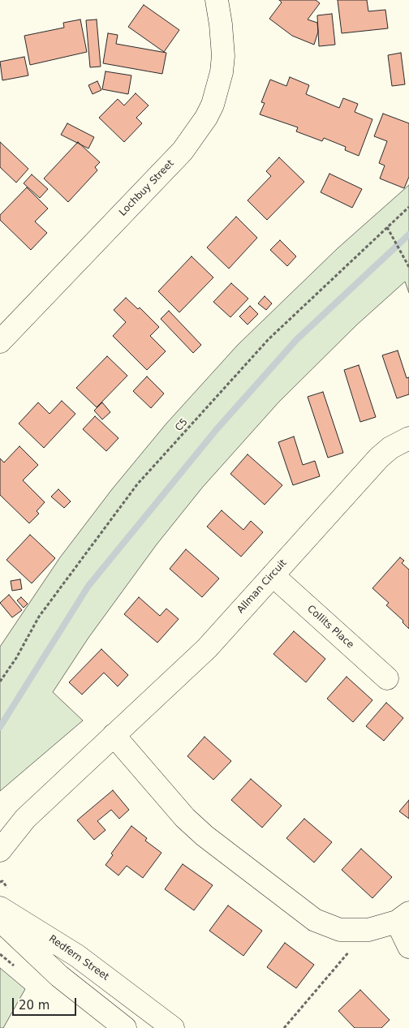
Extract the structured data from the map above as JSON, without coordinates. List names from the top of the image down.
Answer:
{
  "streets": {
    "street": [
      "Lochbuy Street",
      "Allman Circuit",
      "Collits Place",
      "Redfern Street"
    ],
    "path": ["C5"]
  },
  "crossings": [
    ["Allman Circuit", "Collits Place"]
  ],
  "scale_bar": "20 m"
}
